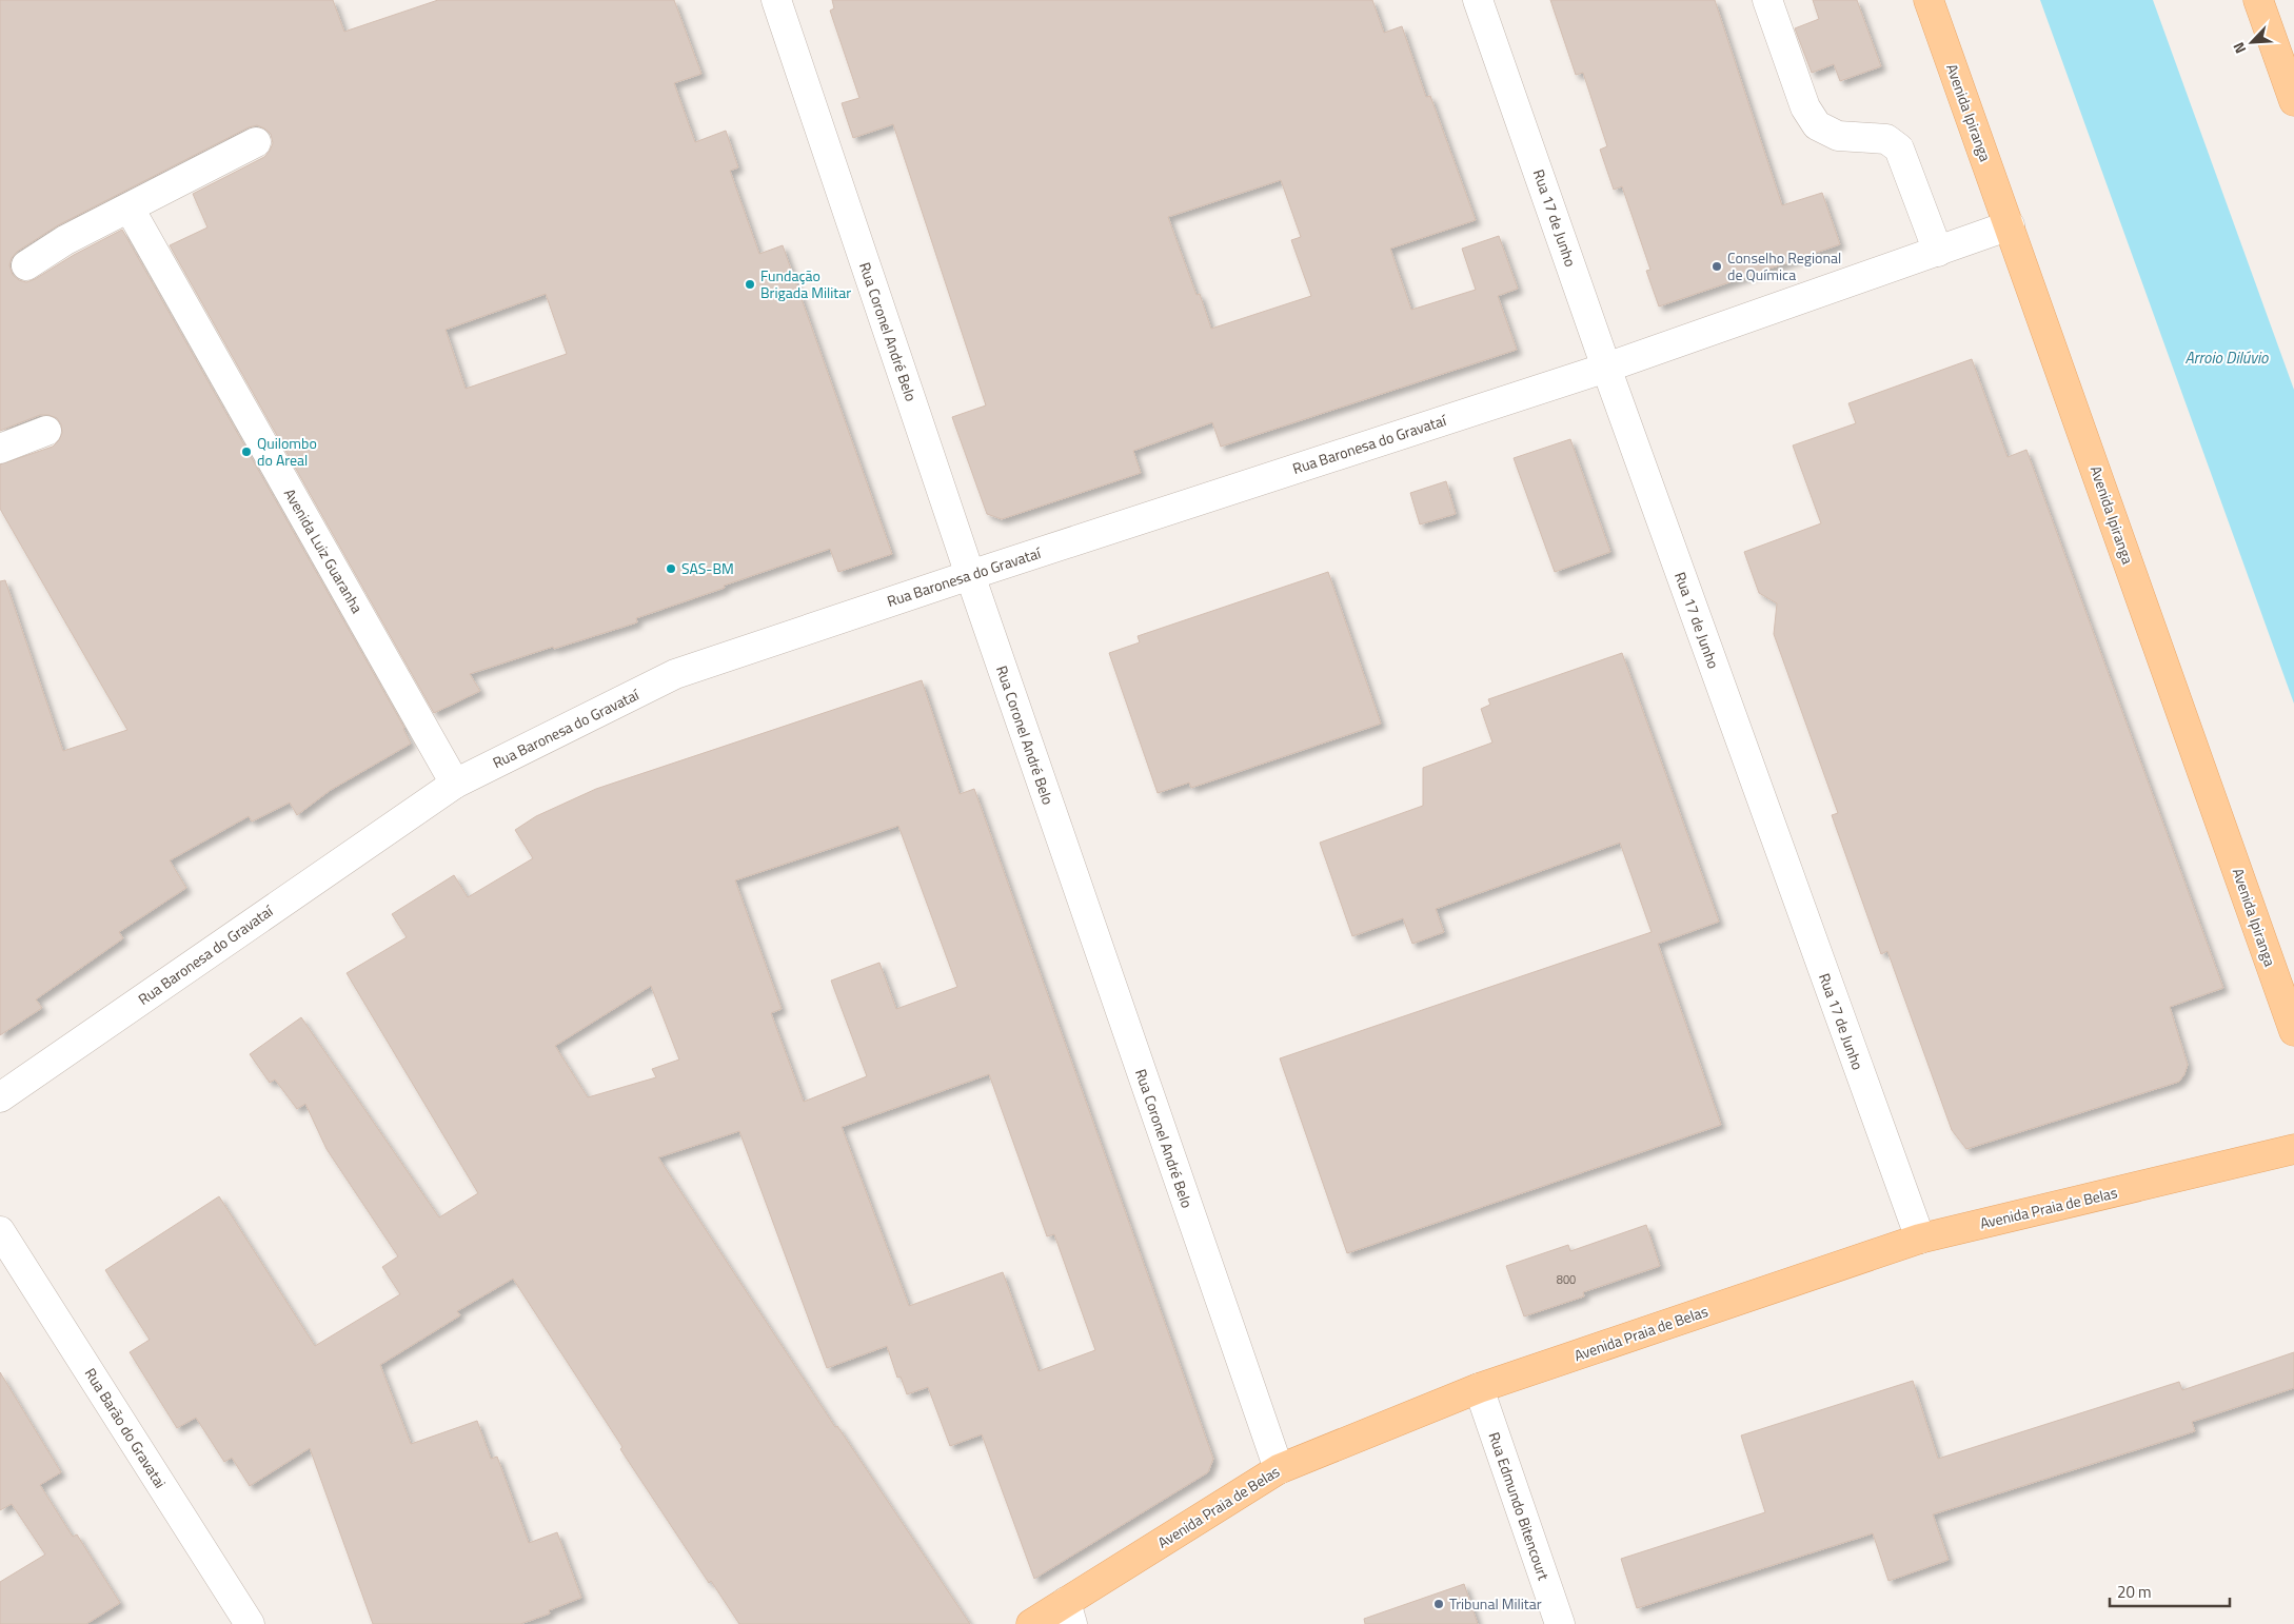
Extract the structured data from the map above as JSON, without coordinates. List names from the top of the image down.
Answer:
{
  "streets": {
    "main road": ["Avenida Ipiranga", "Avenida Praia de Belas"],
    "street": [
      "Rua 17 de Junho",
      "Rua Coronel André Belo",
      "Rua Baronesa do Gravataí",
      "Avenida Luiz Guaranha",
      "Rua Barão do Gravatai",
      "Rua Edmundo Bitencourt"
    ]
  },
  "crossings": [
    ["Avenida Ipiranga", "Rua Baronesa do Gravataí"],
    ["Rua 17 de Junho", "Rua Baronesa do Gravataí"],
    ["Rua 17 de Junho", "Avenida Praia de Belas"],
    ["Rua Coronel André Belo", "Rua Baronesa do Gravataí"],
    ["Rua Coronel André Belo", "Avenida Praia de Belas"],
    ["Rua Baronesa do Gravataí", "Avenida Luiz Guaranha"],
    ["Avenida Praia de Belas", "Rua Edmundo Bitencourt"]
  ],
  "water": ["Arroio Dilúvio"],
  "places": [
    "Conselho Regional de Química",
    "Fundação Brigada Militar",
    "Quilombo do Areal",
    "SAS-BM",
    "Tribunal Militar"
  ],
  "house_numbers": ["800"],
  "scale_bar": "20 m",
  "north": "bottom left"
}
